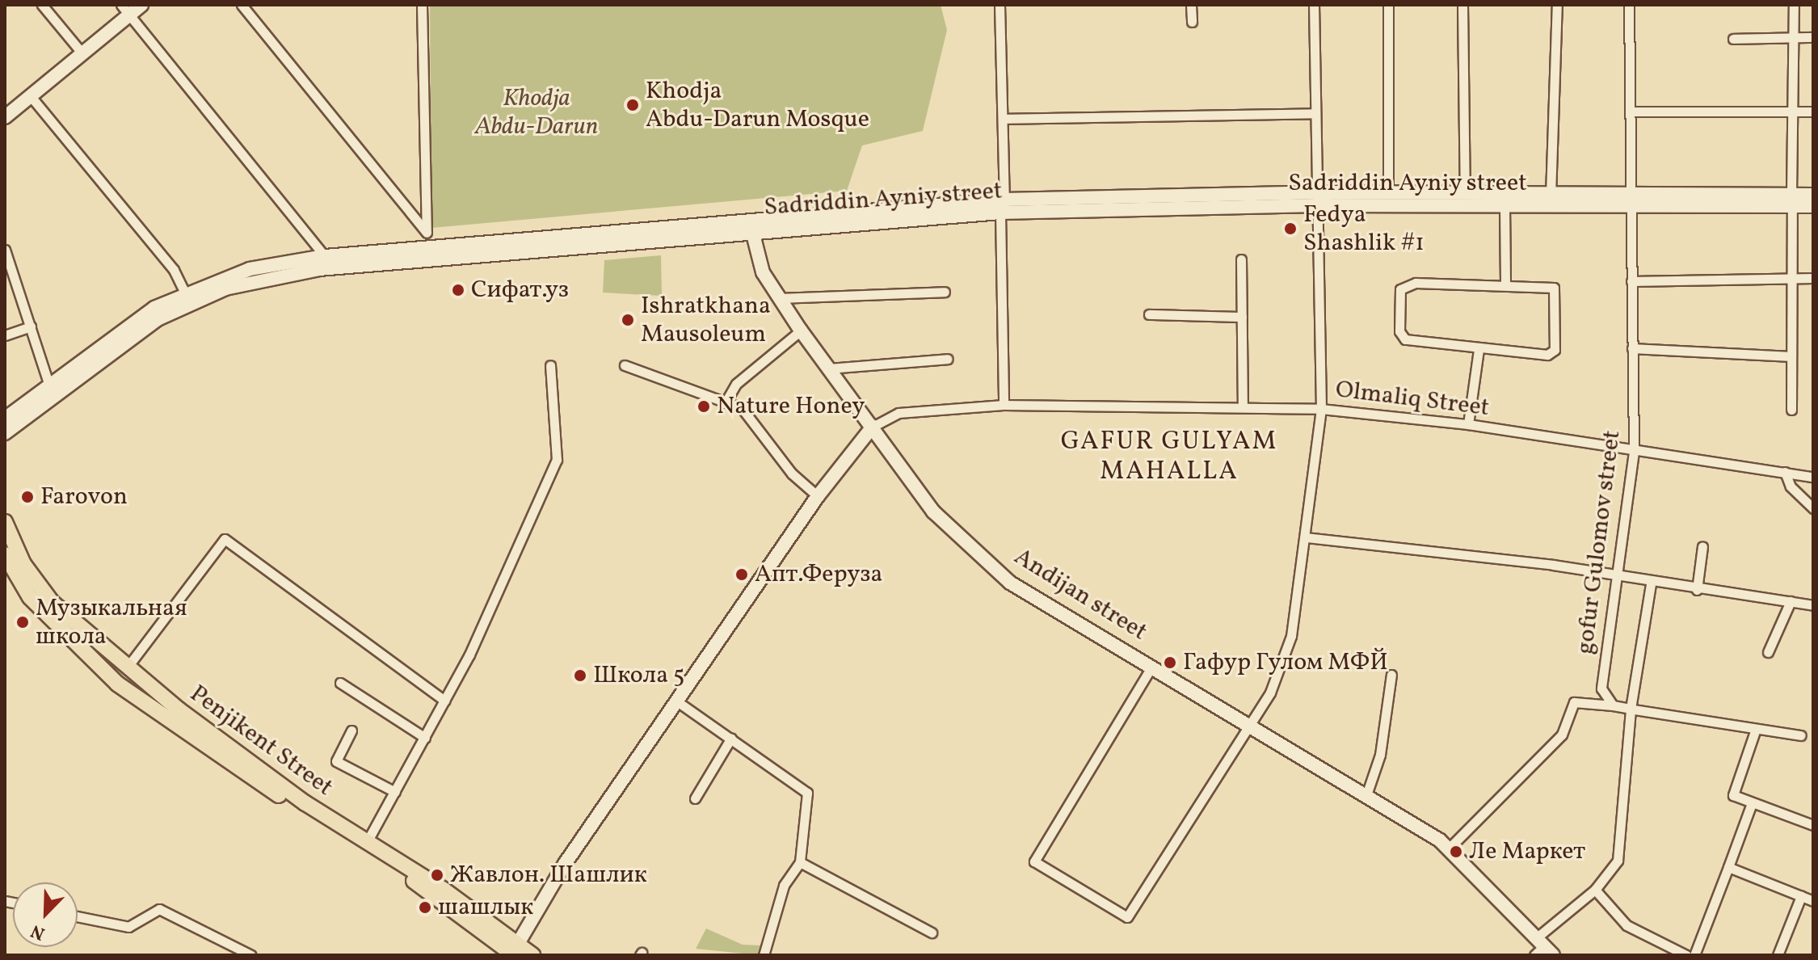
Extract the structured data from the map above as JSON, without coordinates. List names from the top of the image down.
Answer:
{
  "streets": {
    "main road": ["Sadriddin Ayniy street", "Andijan street", "Penjikent Street"],
    "street": ["Olmaliq Street", "gofur Gulomov street"]
  },
  "crossings": [
    ["Sadriddin Ayniy street", "gofur Gulomov street"],
    ["Sadriddin Ayniy street", "Andijan street"],
    ["Olmaliq Street", "gofur Gulomov street"],
    ["Olmaliq Street", "Andijan street"]
  ],
  "districts": ["GAFUR GULYAM MAHALLA"],
  "parks": ["Khodja Abdu-Darun"],
  "places": [
    "Khodja Abdu-Darun Mosque",
    "Fedya Shashlik #1",
    "Сифат.уз",
    "Ishratkhana Mausoleum",
    "Nature Honey",
    "Farovon",
    "Апт.Феруза",
    "Музыкальная школа",
    "Гафур Гулом МФЙ",
    "Школа 5",
    "Ле Маркет",
    "Жавлон. Шашлик",
    "шашлык"
  ],
  "north": "bottom left"
}
